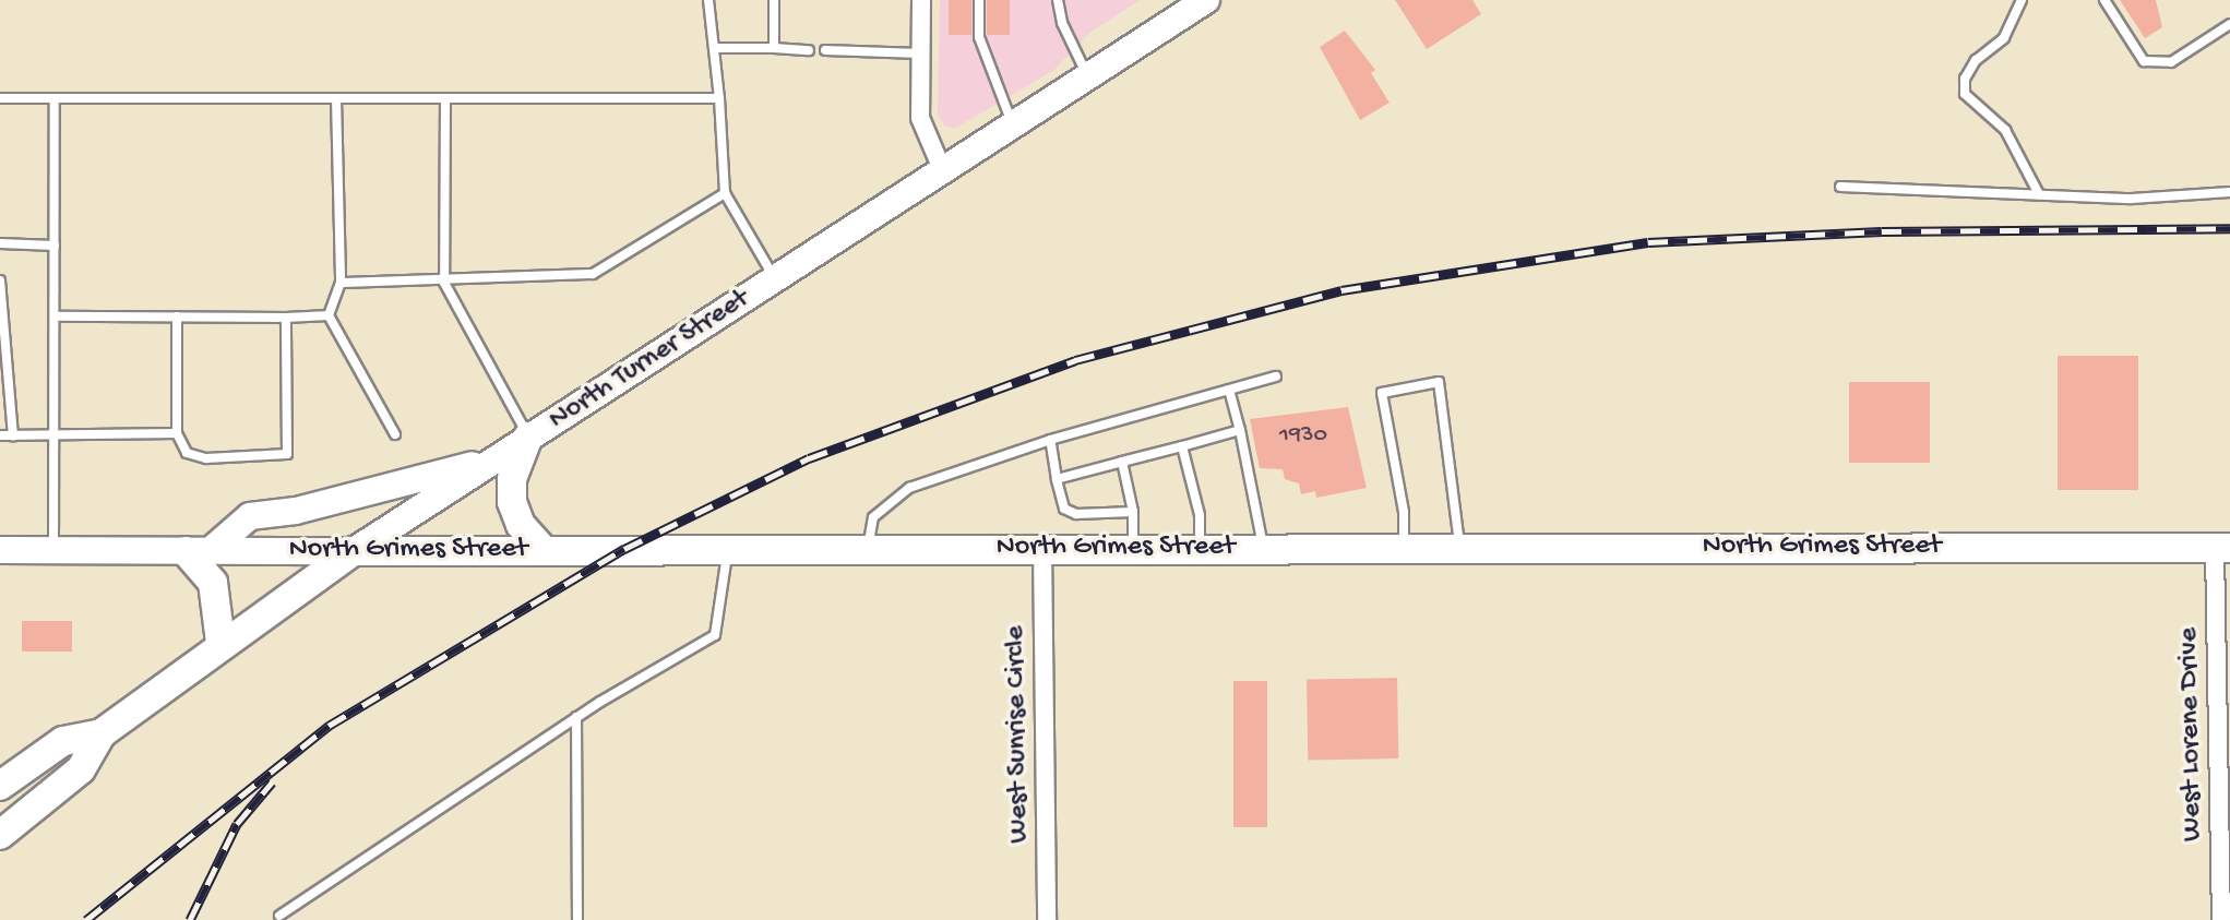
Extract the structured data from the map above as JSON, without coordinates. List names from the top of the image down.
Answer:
{
  "streets": {
    "main road": ["North Turner Street", "North Grimes Street"],
    "street": ["West Sunrise Circle", "West Lorene Drive"]
  },
  "crossings": [
    ["North Turner Street", "North Grimes Street"],
    ["North Grimes Street", "West Sunrise Circle"],
    ["North Grimes Street", "West Lorene Drive"]
  ],
  "house_numbers": ["1930"]
}
